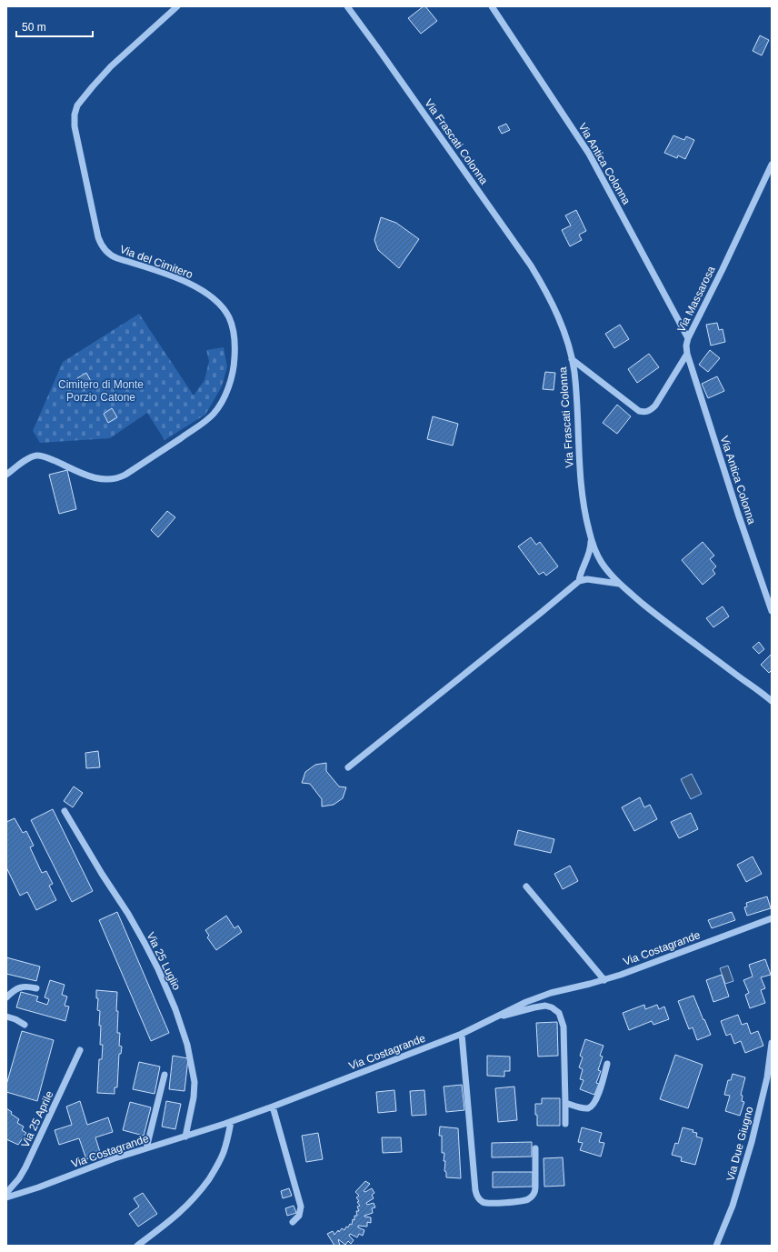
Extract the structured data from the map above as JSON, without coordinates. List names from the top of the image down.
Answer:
{
  "streets": {
    "street": [
      "Via Frascati Colonna",
      "Via Antica Colonna",
      "Via del Cimitero",
      "Via Massarosa",
      "Via Costagrande",
      "Via 25 Luglio",
      "Via 25 Aprile",
      "Via Due Giugno"
    ]
  },
  "crossings": [
    ["Via Frascati Colonna", "Via Massarosa"],
    ["Via Antica Colonna", "Via Massarosa"],
    ["Via Costagrande", "Via 25 Luglio"]
  ],
  "parks": ["Cimitero di Monte Porzio Catone"],
  "scale_bar": "50 m"
}
